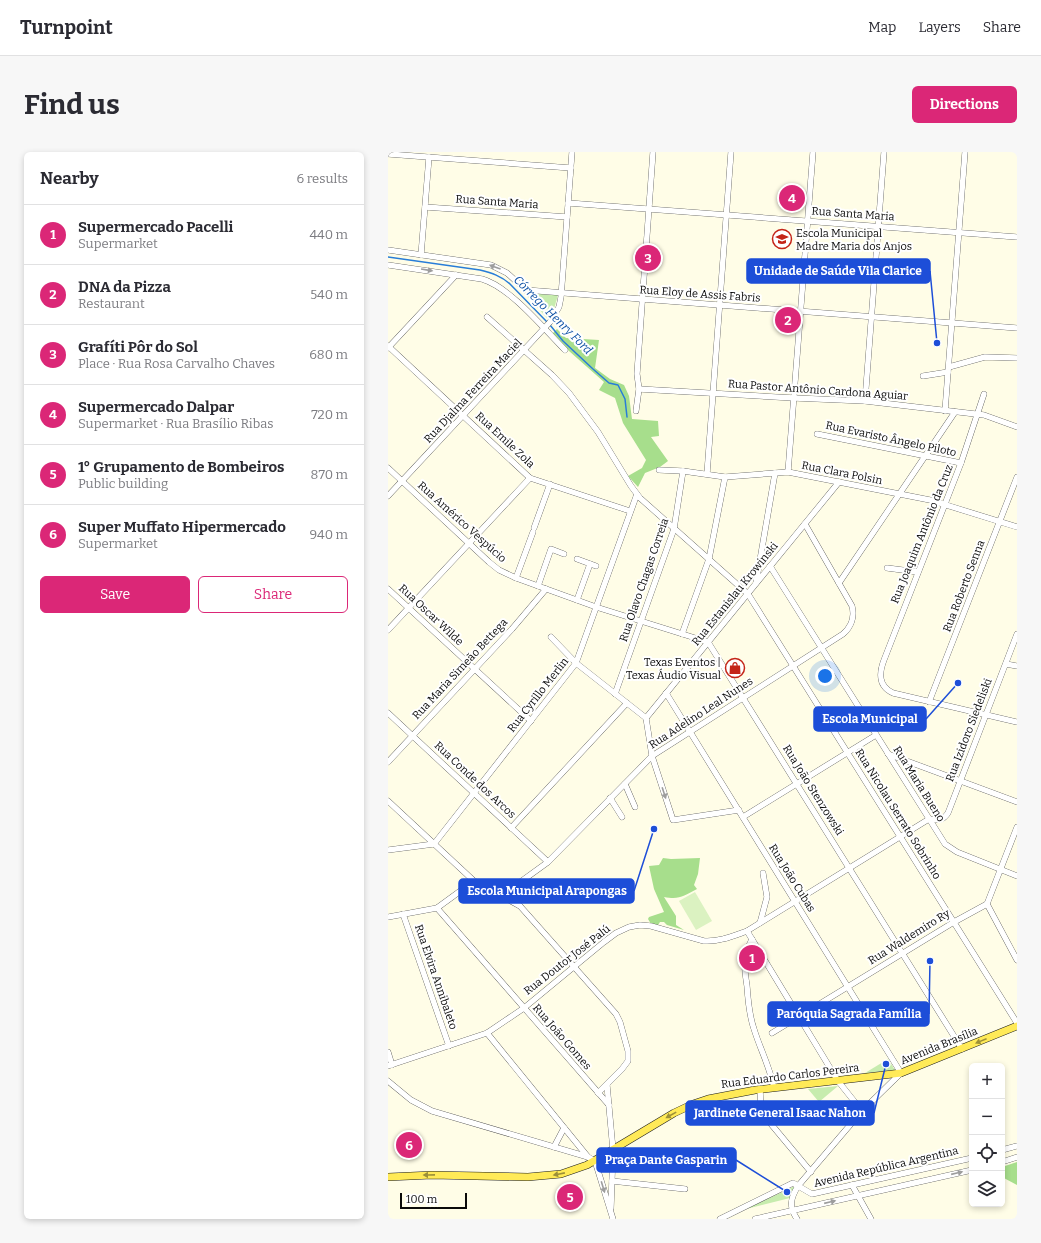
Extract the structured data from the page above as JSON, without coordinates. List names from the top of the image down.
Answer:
{
  "streets": {
    "main road": ["Avenida Brasília", "Rua Eduardo Carlos Pereira"],
    "street": [
      "Rua Santa Maria",
      "Rua Eloy de Assis Fabris",
      "Rua Pastor Antônio Cardona Aguiar",
      "Rua Djalma Ferreira Maciel",
      "Rua Evaristo Ângelo Piloto",
      "Rua Emile Zola",
      "Rua Clara Polsin",
      "Rua Américo Vespúcio",
      "Rua Joaquim Antônio da Cruz",
      "Rua Olavo Chagas Correia",
      "Rua Roberto Senna",
      "Rua Estanislau Krowinski",
      "Rua Oscar Wilde",
      "Rua Maria Simeão Bettega",
      "Rua Cyrillo Merlin",
      "Rua Adelino Leal Nunes",
      "Rua Izidoro Siedeliski",
      "Rua Conde dos Arcos",
      "Rua Maria Bueno",
      "Rua João Stenzowski",
      "Rua Nicolau Serrato Sobrinho",
      "Rua João Cubas",
      "Rua Waldemiro Ry",
      "Rua Doutor José Palú",
      "Rua Elvira Annibaleto",
      "Rua João Gomes",
      "Avenida República Argentina"
    ]
  },
  "crossings": [
    ["Rua Santa Maria", "Rua Djalma Ferreira Maciel"],
    ["Rua Eloy de Assis Fabris", "Rua Djalma Ferreira Maciel"],
    ["Rua Pastor Antônio Cardona Aguiar", "Rua Joaquim Antônio da Cruz"],
    ["Rua Djalma Ferreira Maciel", "Rua Emile Zola"],
    ["Rua Djalma Ferreira Maciel", "Rua Américo Vespúcio"],
    ["Rua Djalma Ferreira Maciel", "Rua Nicolau Serrato Sobrinho"],
    ["Rua Evaristo Ângelo Piloto", "Rua Joaquim Antônio da Cruz"],
    ["Rua Emile Zola", "Rua Cyrillo Merlin"],
    ["Rua Clara Polsin", "Rua Joaquim Antônio da Cruz"],
    ["Rua Clara Polsin", "Rua Olavo Chagas Correia"],
    ["Rua Clara Polsin", "Rua Roberto Senna"],
    ["Rua Clara Polsin", "Rua Estanislau Krowinski"],
    ["Rua Américo Vespúcio", "Rua Maria Simeão Bettega"],
    ["Rua Américo Vespúcio", "Rua Cyrillo Merlin"],
    ["Rua Joaquim Antônio da Cruz", "Rua Roberto Senna"],
    ["Rua Olavo Chagas Correia", "Rua Nicolau Serrato Sobrinho"],
    ["Rua Estanislau Krowinski", "Rua Maria Bueno"],
    ["Rua Estanislau Krowinski", "Rua João Stenzowski"],
    ["Rua Estanislau Krowinski", "Rua Nicolau Serrato Sobrinho"],
    ["Rua Estanislau Krowinski", "Rua João Cubas"],
    ["Rua Oscar Wilde", "Rua Maria Simeão Bettega"],
    ["Rua Oscar Wilde", "Rua Cyrillo Merlin"],
    ["Rua Maria Simeão Bettega", "Rua Conde dos Arcos"],
    ["Rua Cyrillo Merlin", "Rua Conde dos Arcos"],
    ["Rua Cyrillo Merlin", "Rua Nicolau Serrato Sobrinho"],
    ["Rua Adelino Leal Nunes", "Rua Conde dos Arcos"],
    ["Rua Adelino Leal Nunes", "Rua Maria Bueno"],
    ["Rua Adelino Leal Nunes", "Rua João Stenzowski"],
    ["Rua Adelino Leal Nunes", "Rua Nicolau Serrato Sobrinho"],
    ["Rua Adelino Leal Nunes", "Rua João Cubas"],
    ["Rua Izidoro Siedeliski", "Rua Maria Bueno"],
    ["Rua Izidoro Siedeliski", "Rua Doutor José Palú"],
    ["Rua Maria Bueno", "Rua Doutor José Palú"],
    ["Rua João Stenzowski", "Rua Waldemiro Ry"],
    ["Rua João Stenzowski", "Rua Doutor José Palú"],
    ["Rua João Stenzowski", "Avenida Brasília"],
    ["Rua Nicolau Serrato Sobrinho", "Rua Waldemiro Ry"],
    ["Rua Nicolau Serrato Sobrinho", "Rua Doutor José Palú"],
    ["Rua João Cubas", "Rua Waldemiro Ry"],
    ["Rua João Cubas", "Rua Doutor José Palú"],
    ["Rua João Cubas", "Avenida Brasília"],
    ["Rua João Cubas", "Rua Eduardo Carlos Pereira"],
    ["Rua Doutor José Palú", "Rua Elvira Annibaleto"],
    ["Rua Doutor José Palú", "Rua João Gomes"],
    ["Avenida Brasília", "Rua Eduardo Carlos Pereira"],
    ["Avenida Brasília", "Avenida República Argentina"]
  ],
  "one_way": ["Rua Eduardo Carlos Pereira"],
  "water": ["Córrego Henry Ford"],
  "places": {
    "school or university": ["Escola Municipal Madre Maria dos Anjos"],
    "other": [
      "Unidade de Saúde Vila Clarice",
      "Escola Municipal",
      "Escola Municipal Arapongas",
      "Paróquia Sagrada Família",
      "Jardinete General Isaac Nahon",
      "Praça Dante Gasparin"
    ],
    "shop": ["Texas Eventos | Texas Áudio Visual"]
  },
  "scale_bar": "100 m",
  "page": {
    "header": "Turnpoint",
    "nav": ["Map", "Layers", "Share"],
    "buttons": [
      "Directions",
      ["Save", "Share"]
    ],
    "title": "Find us",
    "heading": ["Nearby", "6 results"],
    "pins": [
      "4",
      "3",
      "2",
      "1",
      "6",
      "5"
    ],
    "list": [
      {
        "mark": "1",
        "name": "Supermercado Pacelli",
        "note": "Supermarket",
        "value": "440 m"
      },
      {
        "mark": "2",
        "name": "DNA da Pizza",
        "note": "Restaurant",
        "value": "540 m"
      },
      {
        "mark": "3",
        "name": "Grafíti Pôr do Sol",
        "note": "Place · Rua Rosa Carvalho Chaves",
        "value": "680 m"
      },
      {
        "mark": "4",
        "name": "Supermercado Dalpar",
        "note": "Supermarket · Rua Brasílio Ribas",
        "value": "720 m"
      },
      {
        "mark": "5",
        "name": "1° Grupamento de Bombeiros",
        "note": "Public building",
        "value": "870 m"
      },
      {
        "mark": "6",
        "name": "Super Muffato Hipermercado",
        "note": "Supermarket",
        "value": "940 m"
      }
    ],
    "map_buttons": ["+", "−"],
    "scale": "100 m"
  }
}
